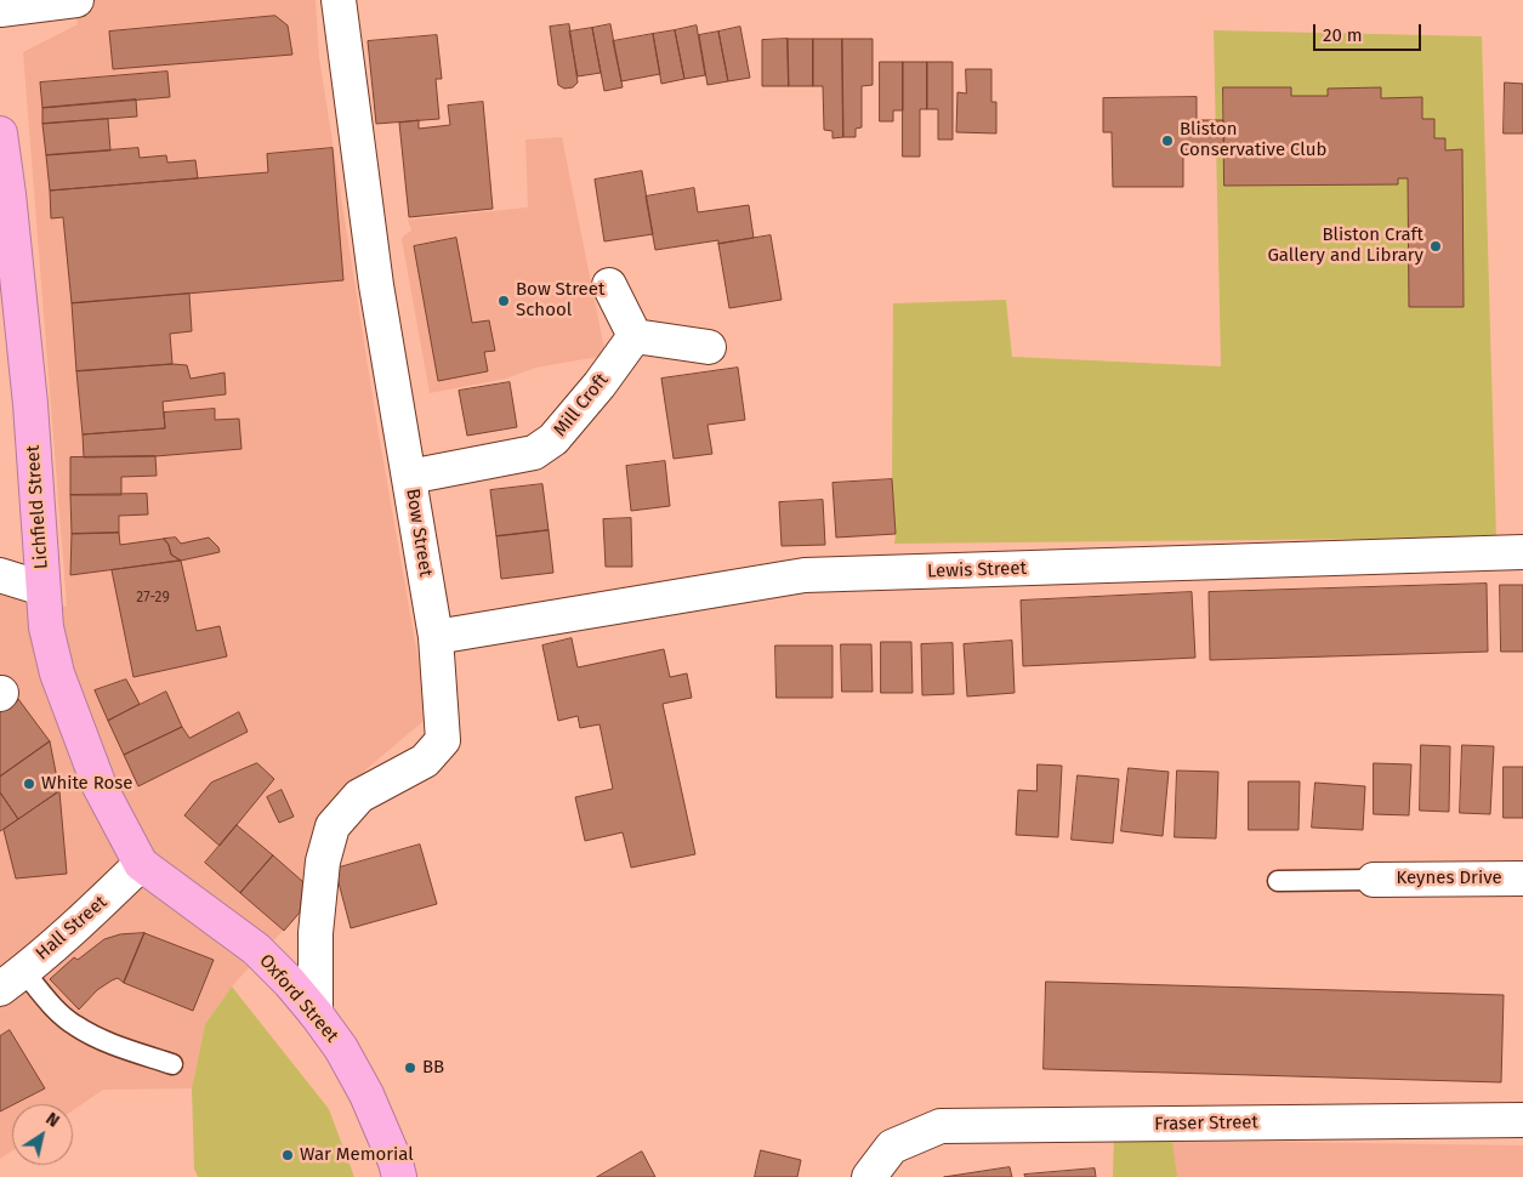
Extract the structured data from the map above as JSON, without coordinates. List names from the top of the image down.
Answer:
{
  "streets": {
    "highway": ["Lichfield Street", "Oxford Street"],
    "street": [
      "Mill Croft",
      "Bow Street",
      "Lewis Street",
      "Keynes Drive",
      "Hall Street",
      "Fraser Street"
    ]
  },
  "crossings": [
    ["Mill Croft", "Bow Street"],
    ["Lichfield Street", "Hall Street"],
    ["Lichfield Street", "Oxford Street"],
    ["Bow Street", "Lewis Street"],
    ["Bow Street", "Oxford Street"],
    ["Hall Street", "Oxford Street"]
  ],
  "places": [
    "Bliston Conservative Club",
    "Bliston Craft Gallery and Library",
    "Bow Street School",
    "White Rose",
    "BB",
    "War Memorial"
  ],
  "house_numbers": ["27-29"],
  "scale_bar": "20 m",
  "north": "top right"
}
